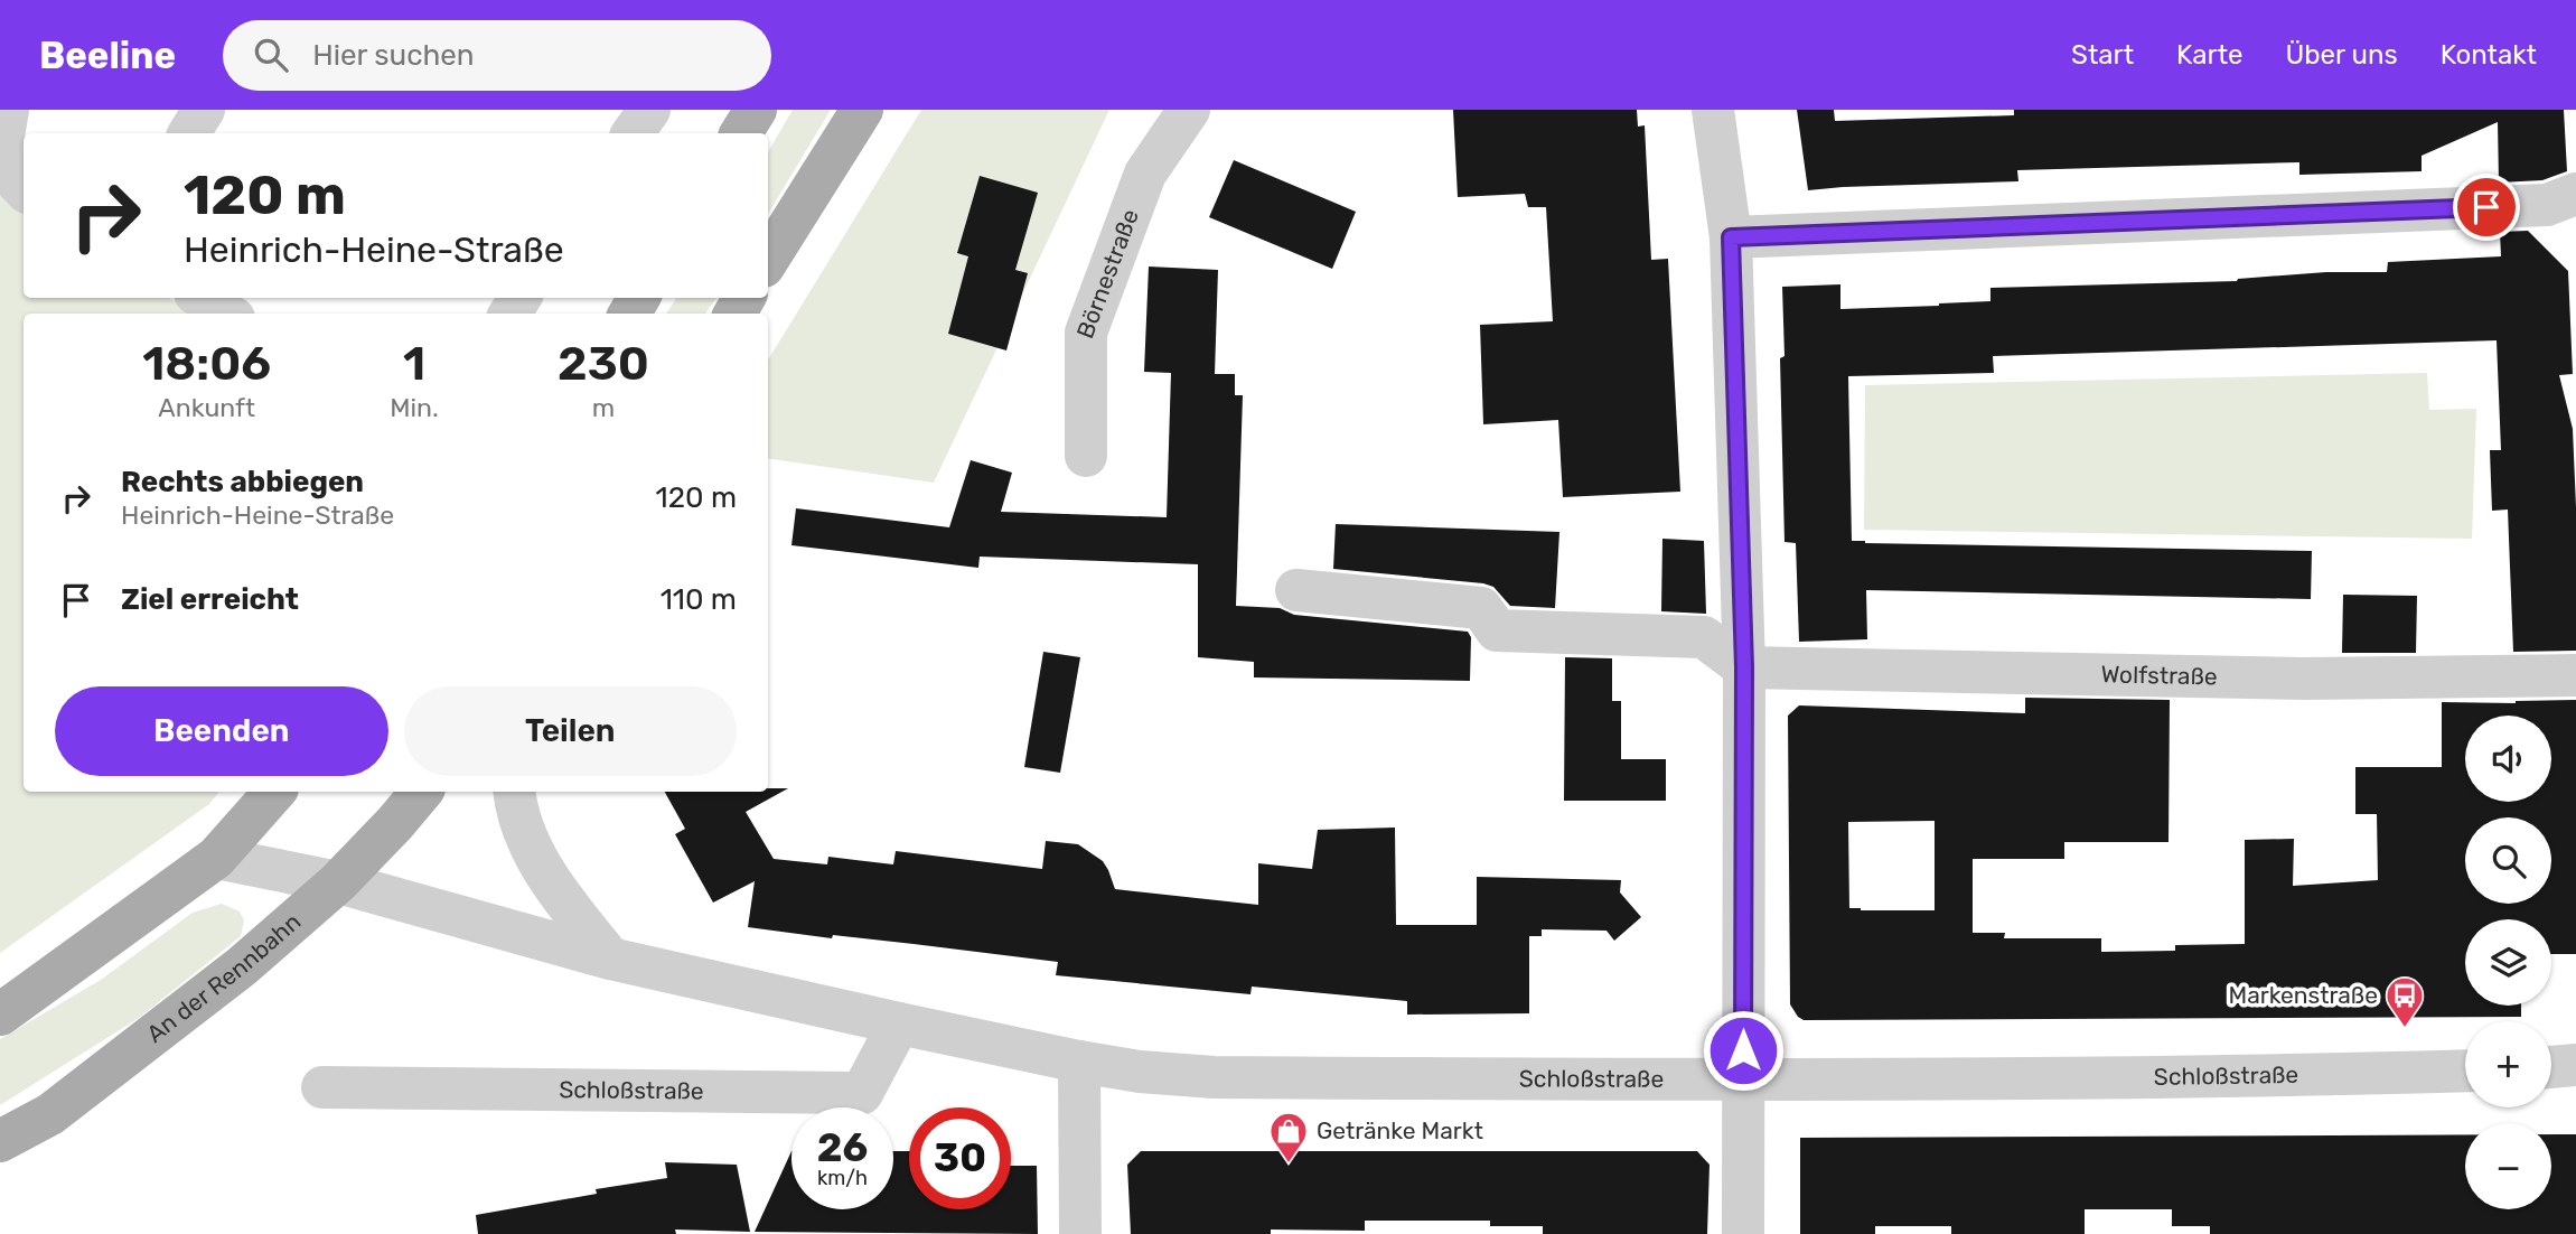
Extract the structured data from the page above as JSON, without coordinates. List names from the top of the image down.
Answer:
{
  "streets": {
    "main road": ["An der Rennbahn"],
    "street": ["Börnestraße", "Wolfstraße", "Schloßstraße"]
  },
  "crossings": [
    ["An der Rennbahn", "Schloßstraße"]
  ],
  "places": {
    "bus stop": ["Markenstraße"],
    "shop": ["Getränke Markt"]
  },
  "page": {
    "header": "Beeline",
    "search": "Hier suchen",
    "nav": [
      "Start",
      "Karte",
      "Über uns",
      "Kontakt"
    ],
    "turn": ["120 m", "Heinrich-Heine-Straße"],
    "eta": [
      "18:06",
      "Ankunft",
      "1",
      "Min.",
      "230",
      "m"
    ],
    "list": [
      {
        "name": "Rechts abbiegen",
        "note": "Heinrich-Heine-Straße",
        "value": "120 m"
      },
      {
        "name": "Ziel erreicht",
        "value": "110 m"
      }
    ],
    "buttons": ["Beenden", "Teilen"],
    "map_buttons": ["+", "−"],
    "speed": "26 km/h",
    "limit": "30"
  }
}
